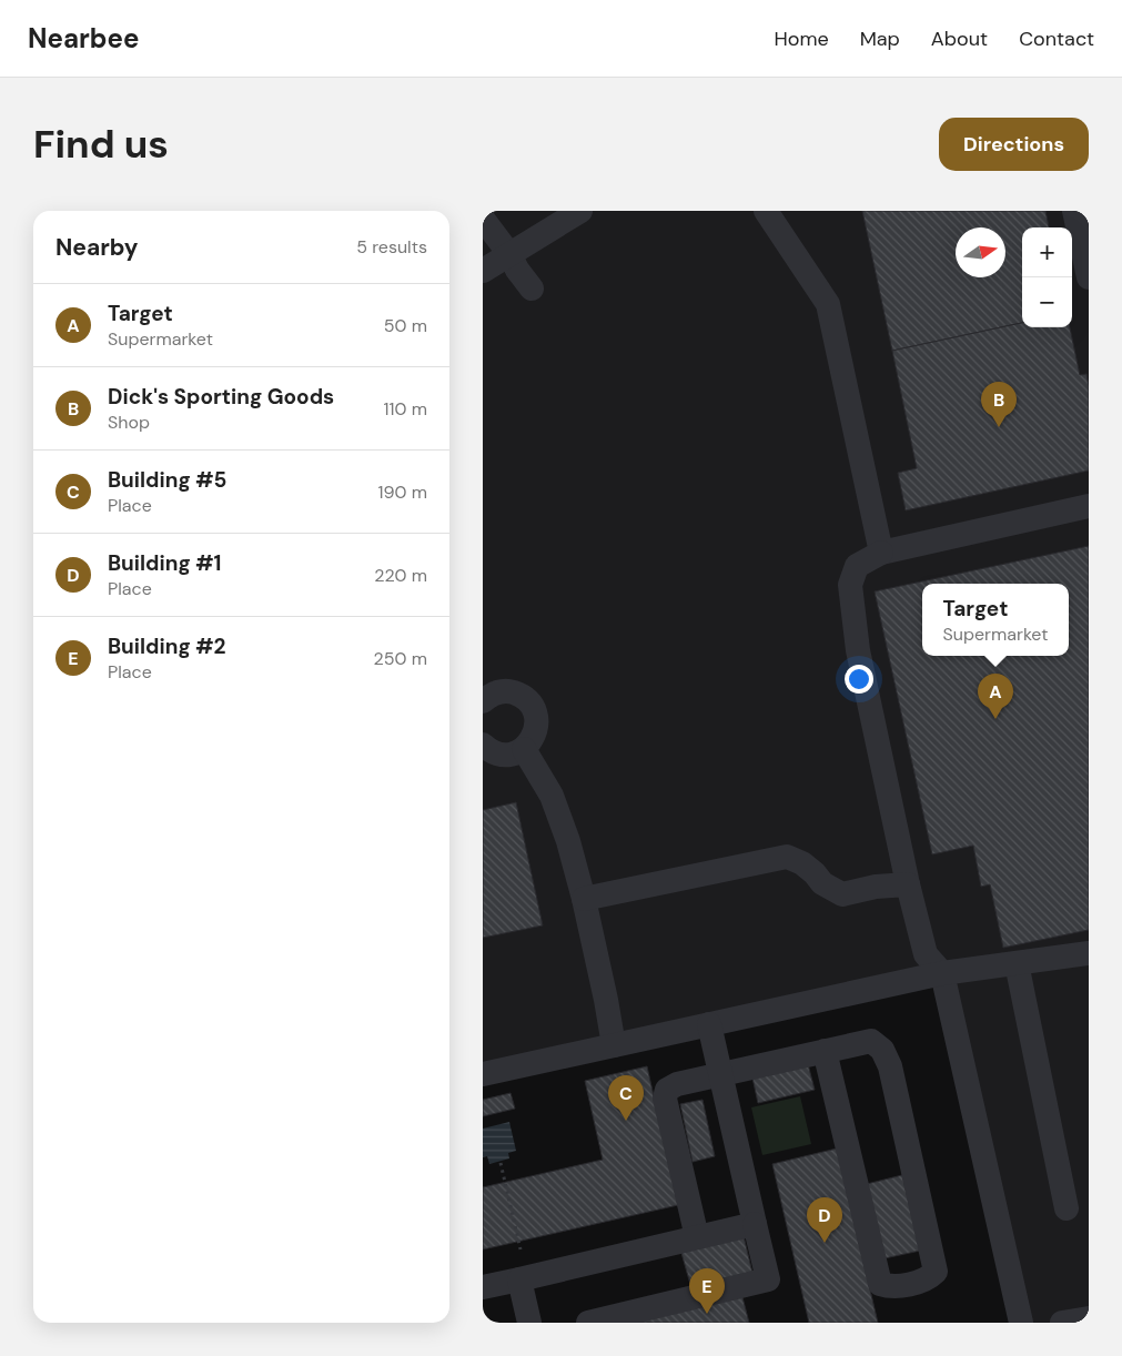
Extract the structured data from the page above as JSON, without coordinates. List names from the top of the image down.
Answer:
{
  "north": "right",
  "page": {
    "header": "Nearbee",
    "nav": [
      "Home",
      "Map",
      "About",
      "Contact"
    ],
    "buttons": "Directions",
    "title": "Find us",
    "heading": ["Nearby", "5 results"],
    "map_buttons": ["+", "−"],
    "list": [
      {
        "mark": "A",
        "name": "Target",
        "note": "Supermarket",
        "value": "50 m"
      },
      {
        "mark": "B",
        "name": "Dick's Sporting Goods",
        "note": "Shop",
        "value": "110 m"
      },
      {
        "mark": "C",
        "name": "Building #5",
        "note": "Place",
        "value": "190 m"
      },
      {
        "mark": "D",
        "name": "Building #1",
        "note": "Place",
        "value": "220 m"
      },
      {
        "mark": "E",
        "name": "Building #2",
        "note": "Place",
        "value": "250 m"
      }
    ],
    "pins": [
      "B",
      "A",
      "C",
      "D",
      "E"
    ],
    "popup": ["Target", "Supermarket"]
  }
}
